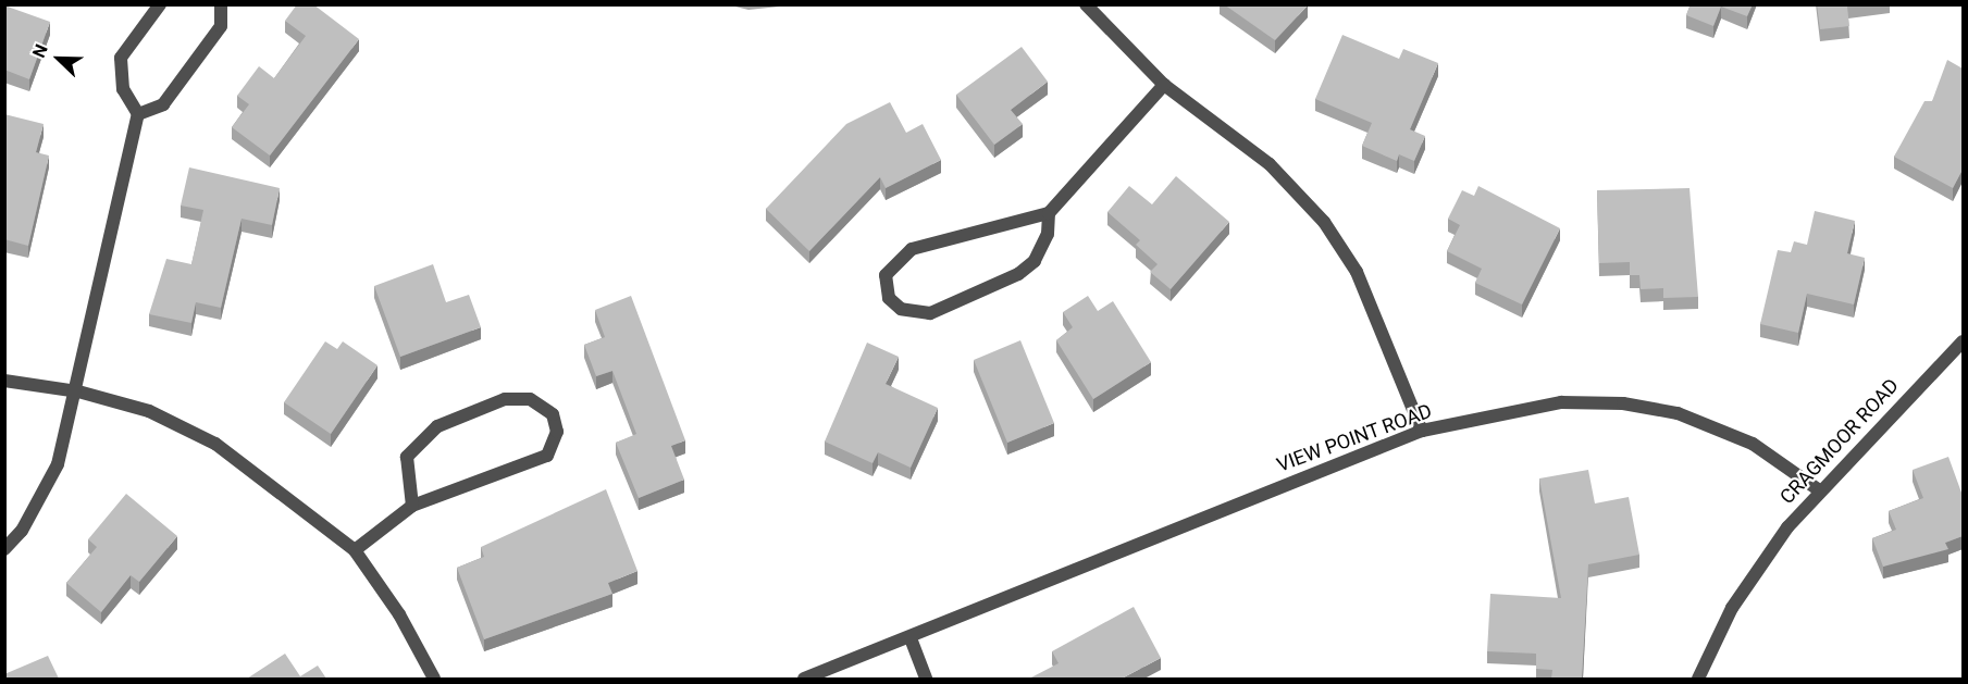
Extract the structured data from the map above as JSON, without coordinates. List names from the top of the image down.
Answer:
{
  "streets": {
    "street": ["VIEW POINT ROAD", "CRAGMOOR ROAD"]
  },
  "crossings": [
    ["VIEW POINT ROAD", "CRAGMOOR ROAD"]
  ],
  "north": "top left"
}
